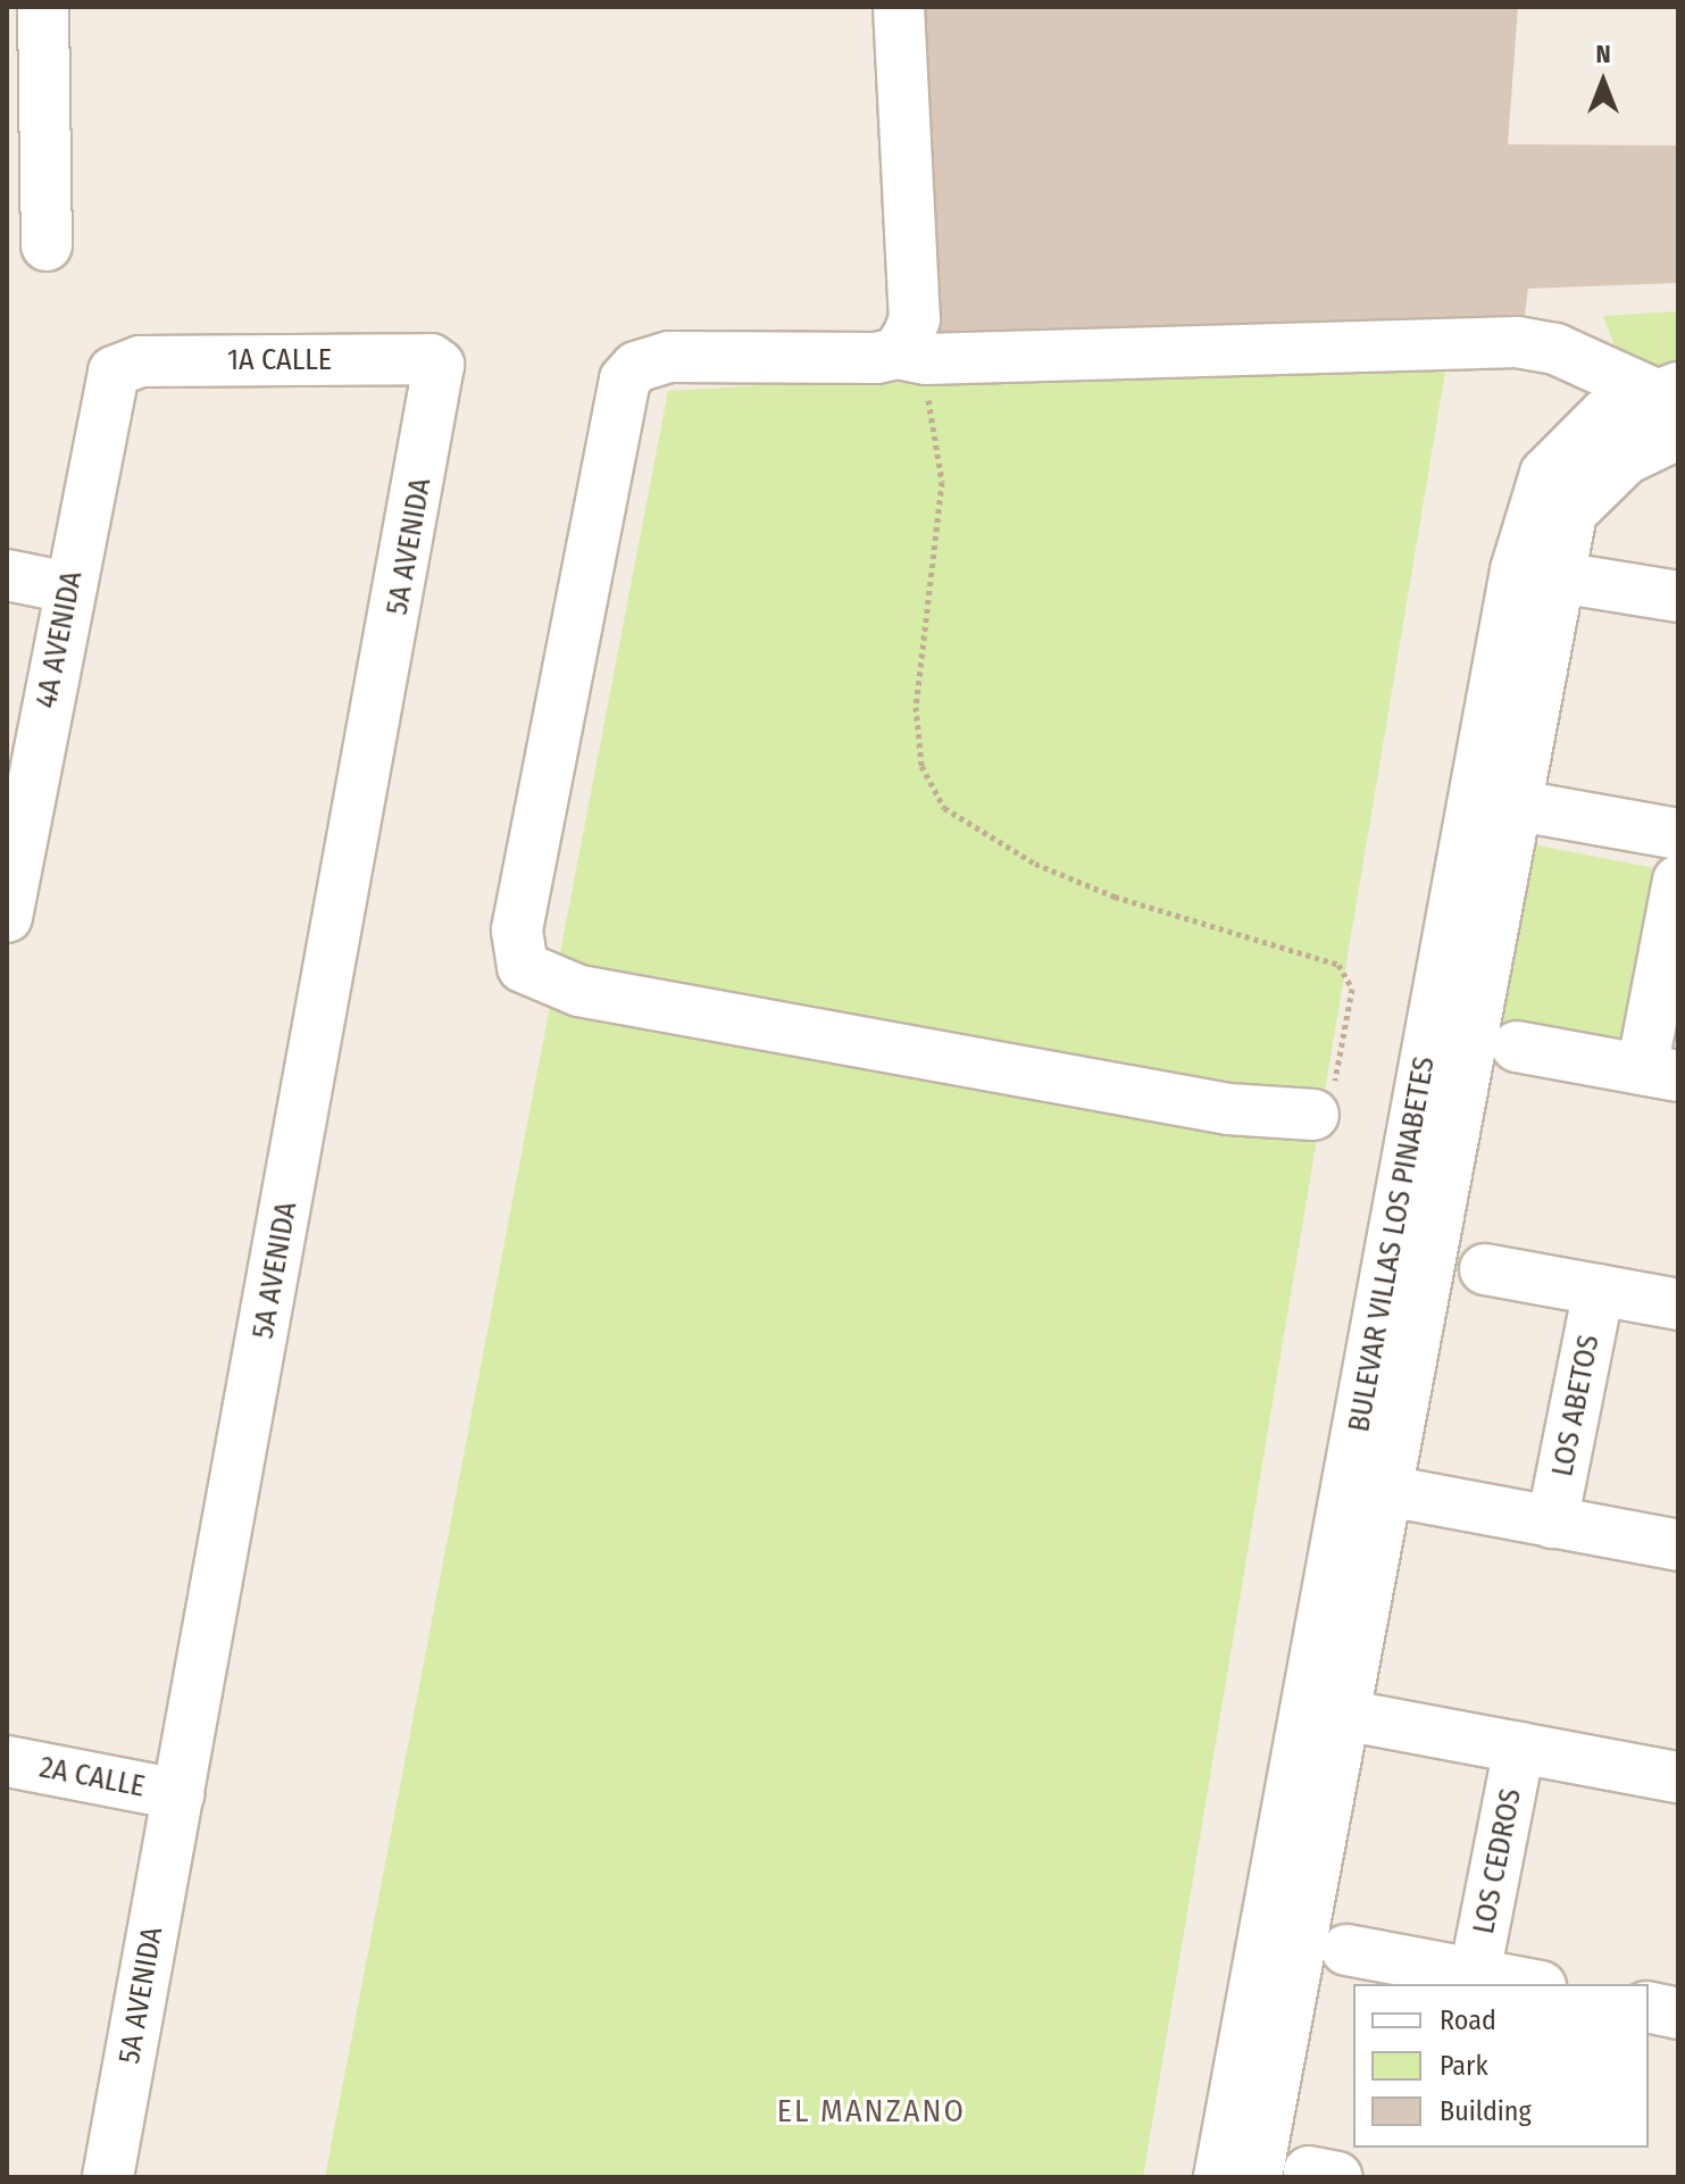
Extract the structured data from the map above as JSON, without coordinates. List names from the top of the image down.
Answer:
{
  "streets": {
    "street": [
      "1A CALLE",
      "5A AVENIDA",
      "4A AVENIDA",
      "BULEVAR VILLAS LOS PINABETES",
      "LOS ABETOS",
      "2A CALLE",
      "LOS CEDROS"
    ]
  },
  "crossings": [
    ["1A CALLE", "5A AVENIDA"],
    ["1A CALLE", "4A AVENIDA"],
    ["5A AVENIDA", "2A CALLE"],
    ["BULEVAR VILLAS LOS PINABETES", "LOS CEDROS"]
  ],
  "districts": ["EL MANZANO"],
  "legend": ["Road", "Park", "Building"],
  "north": "top"
}
